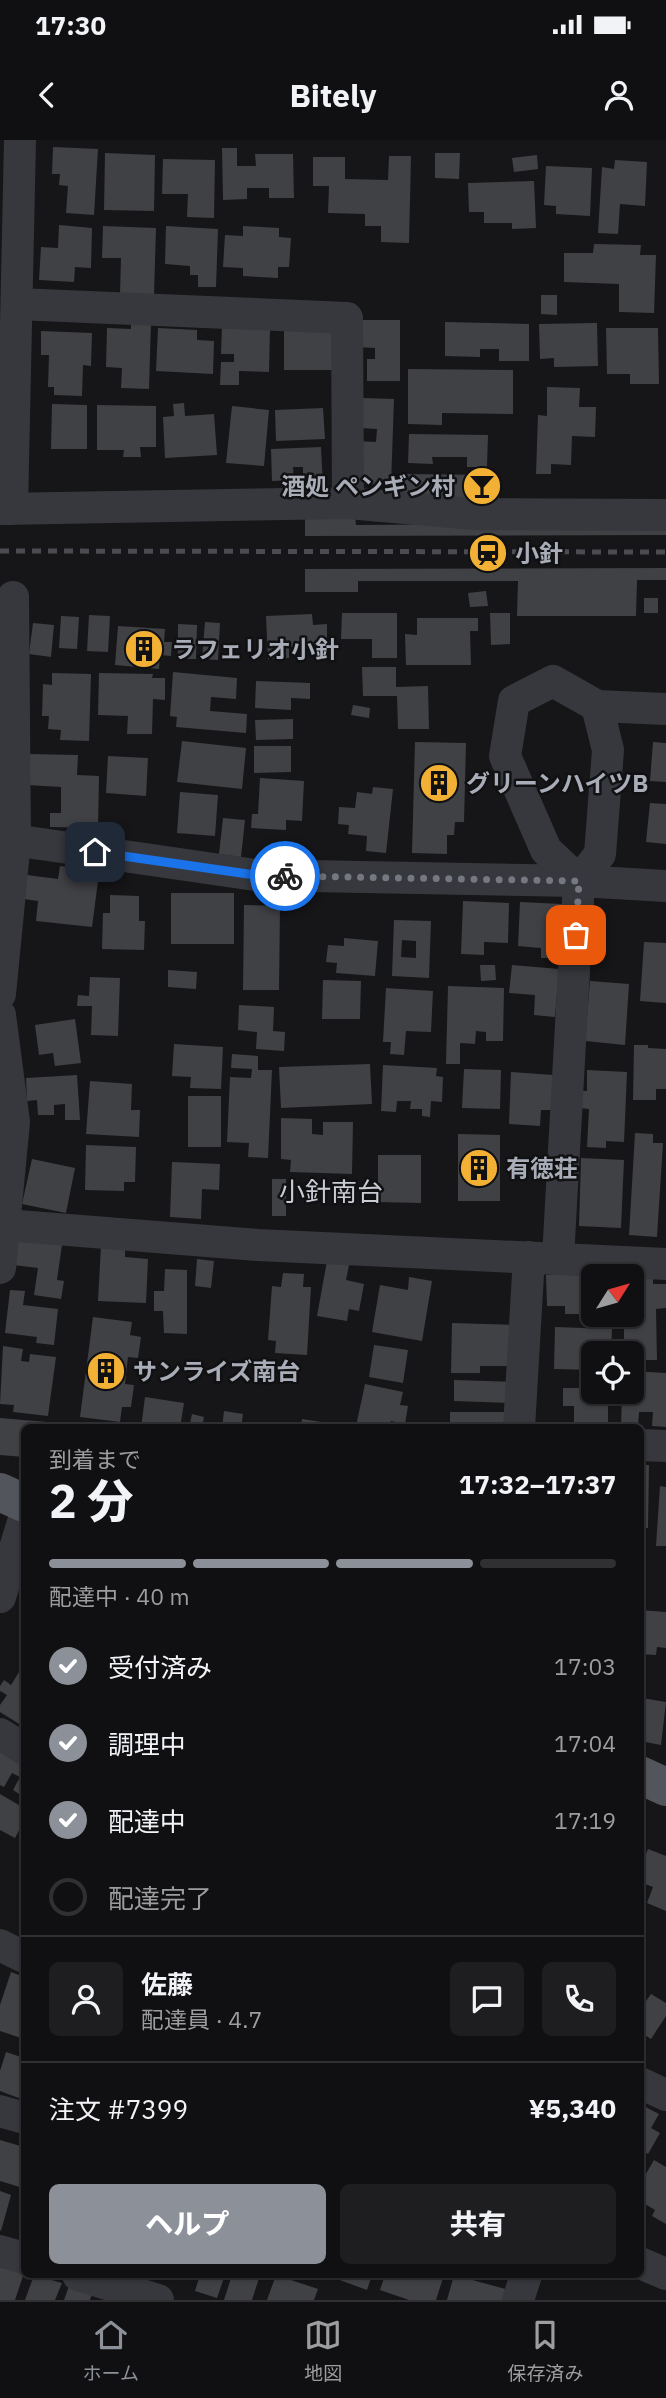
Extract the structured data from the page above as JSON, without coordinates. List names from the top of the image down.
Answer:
{
  "districts": ["小針南台"],
  "places": {
    "bar": ["酒処 ペンギン村"],
    "station": ["小針"],
    "building": [
      "ラフェリオ小針",
      "グリーンハイツB",
      "有徳荘",
      "サンライズ南台"
    ]
  },
  "north": "top right",
  "page": {
    "status": "17:30",
    "header": "Bitely",
    "heading": ["2 分", "到着まで", "17:32–17:37"],
    "panel": [
      "佐藤",
      "配達員 · 4.7",
      "注文 #7399",
      "¥5,340"
    ],
    "bar": "配達中 · 40 m",
    "list": [
      ["受付済み", "17:03"],
      ["調理中", "17:04"],
      ["配達中", "17:19"],
      "配達完了"
    ],
    "buttons": ["ヘルプ", "共有"],
    "tabs": ["ホーム", "地図", "保存済み"]
  }
}
